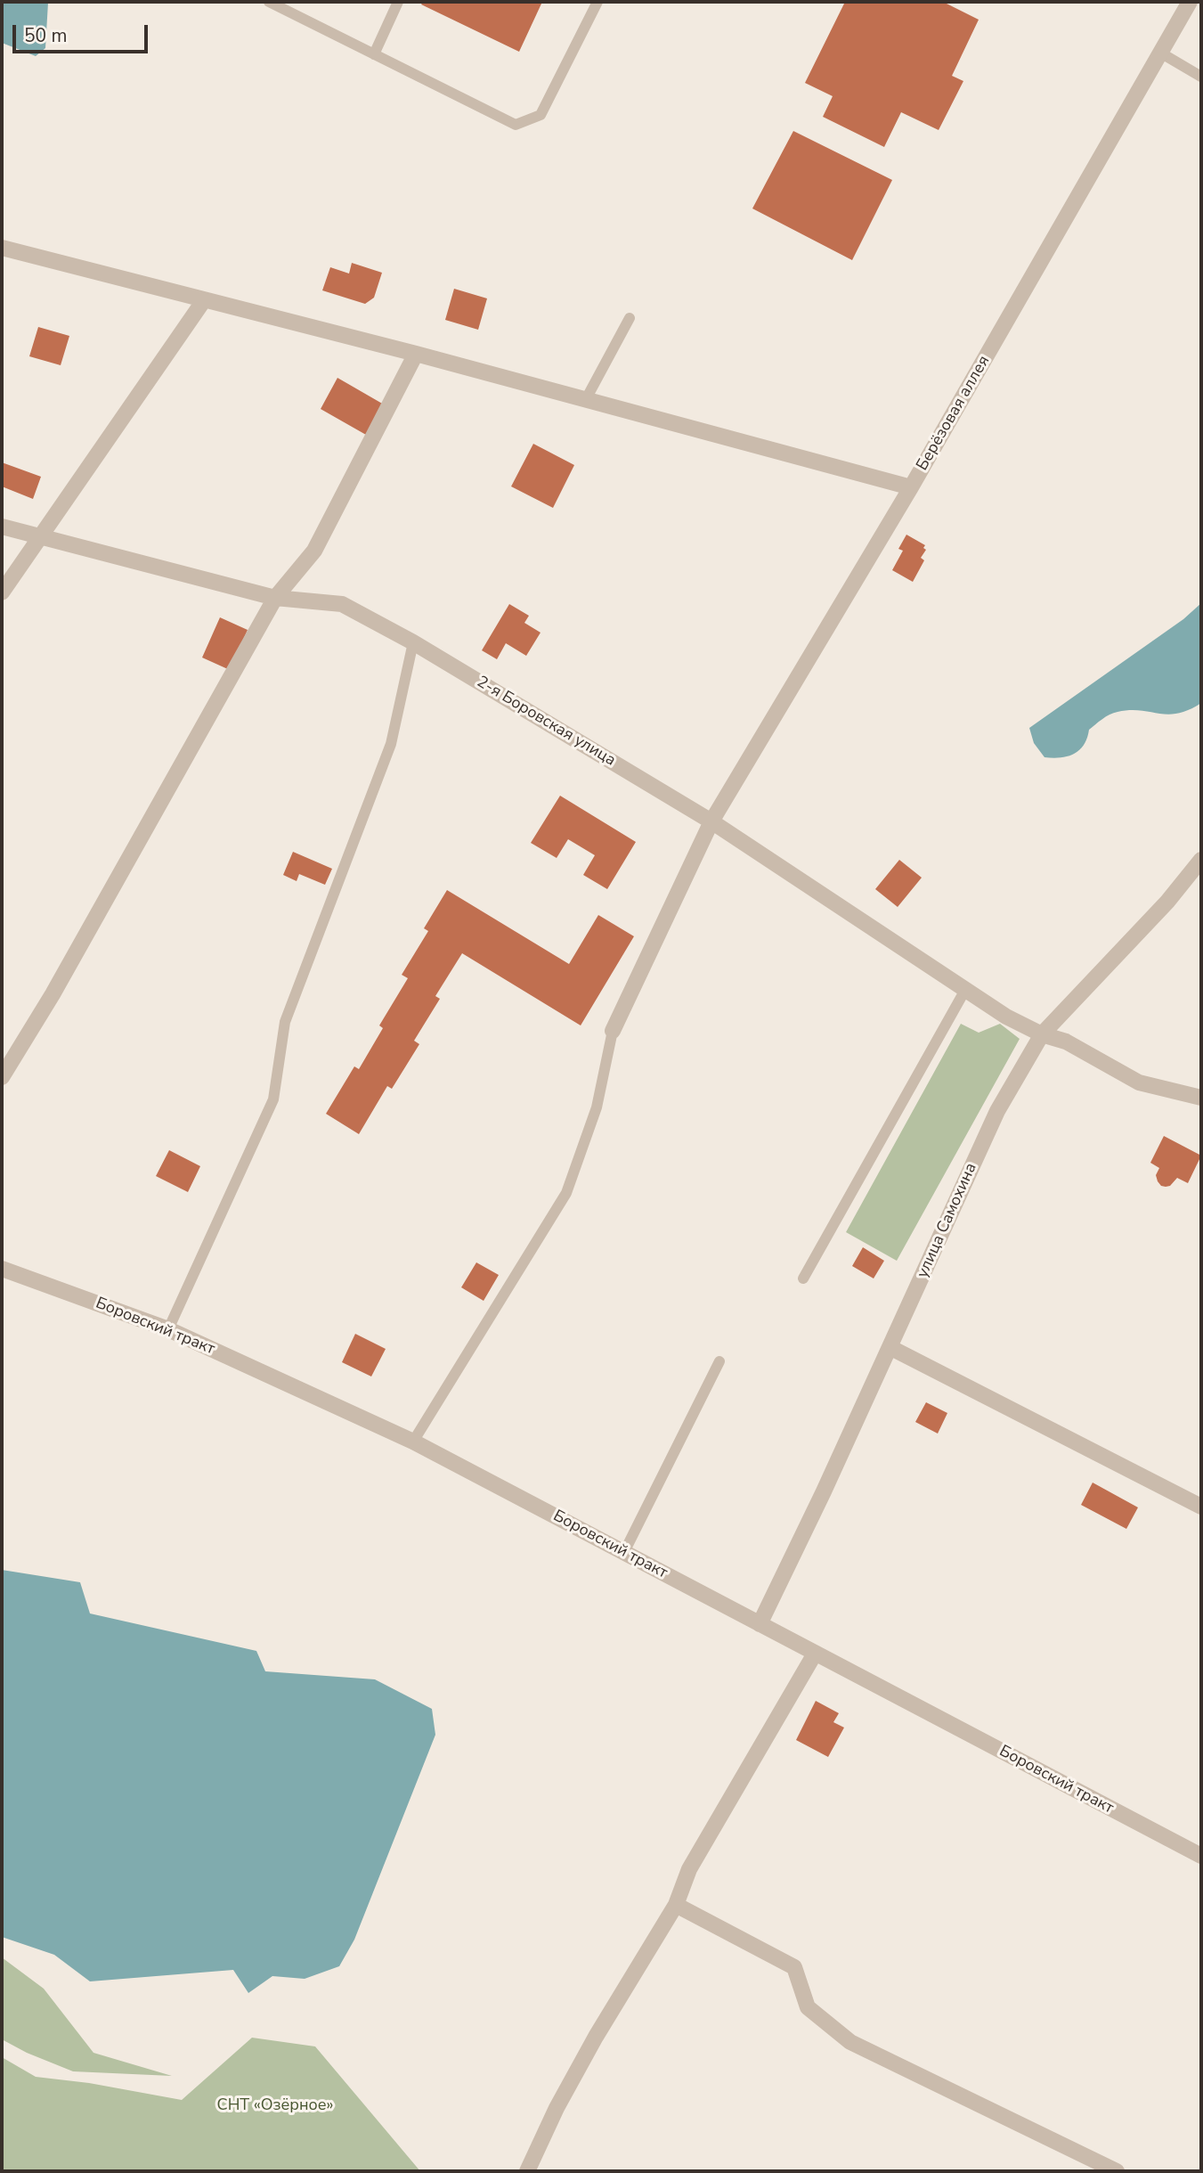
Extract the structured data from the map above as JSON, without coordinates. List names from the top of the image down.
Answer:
{
  "streets": {
    "street": [
      "Берёзовая аллея",
      "2-я Боровская улица",
      "улица Самохина",
      "Боровский тракт"
    ]
  },
  "crossings": [
    ["Берёзовая аллея", "2-я Боровская улица"],
    ["2-я Боровская улица", "улица Самохина"],
    ["улица Самохина", "Боровский тракт"]
  ],
  "parks": ["СНТ «Озёрное»"],
  "scale_bar": "50 m"
}
